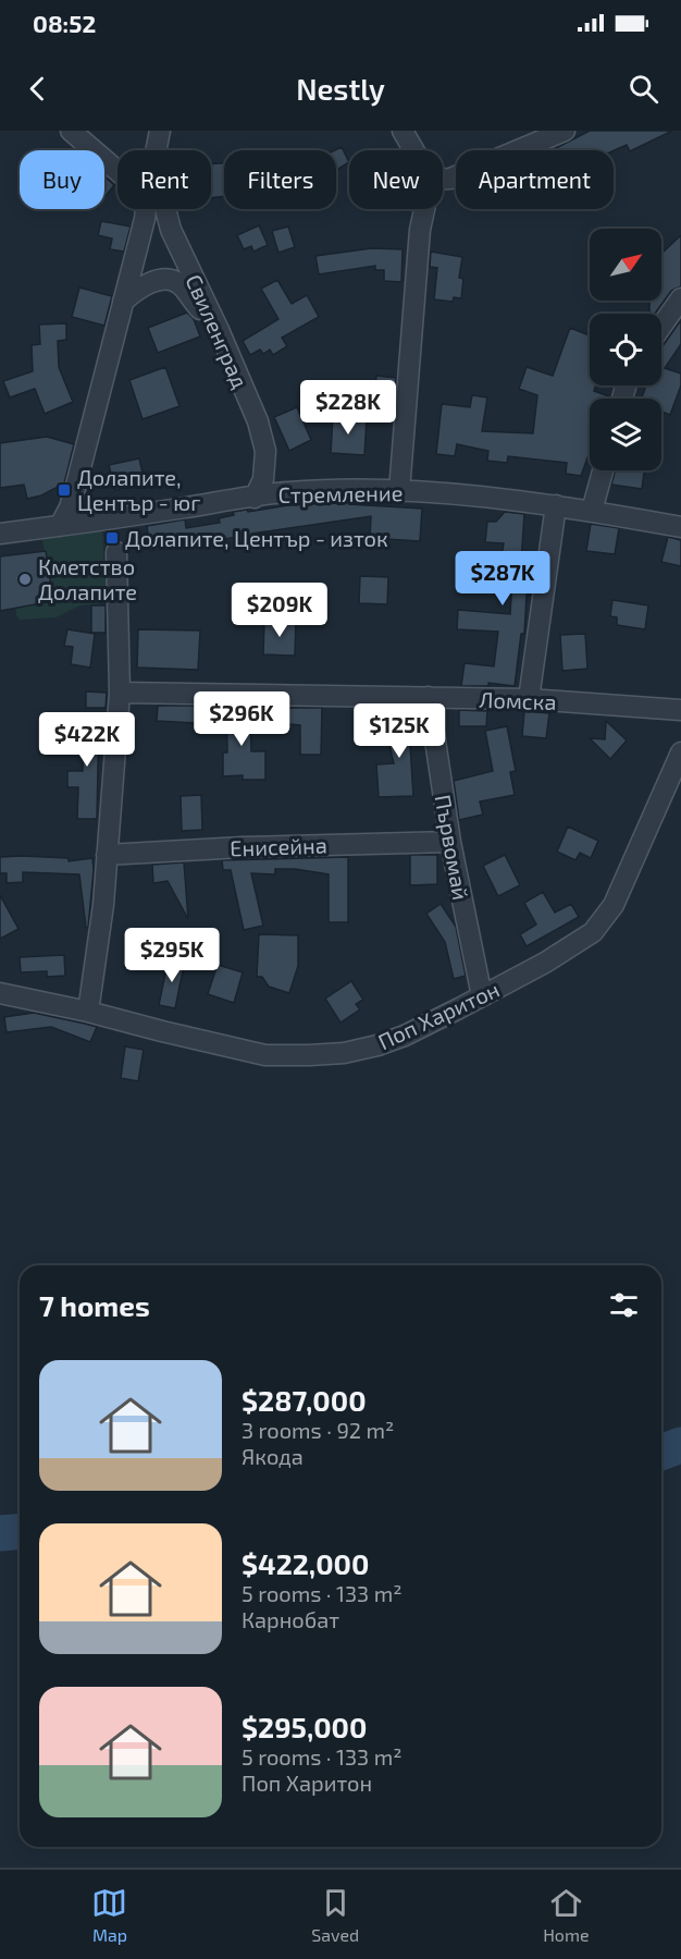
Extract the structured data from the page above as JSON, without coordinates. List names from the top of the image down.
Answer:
{
  "streets": {
    "street": [
      "Свиленград",
      "Стремление",
      "Ломска",
      "Енисейна",
      "Първомай",
      "Поп Харитон"
    ]
  },
  "crossings": [
    ["Свиленград", "Стремление"],
    ["Ломска", "Първомай"],
    ["Енисейна", "Първомай"],
    ["Първомай", "Поп Харитон"]
  ],
  "places": {
    "transit": ["Долапите, Център - юг", "Долапите, Център - изток"],
    "other": ["Кметство Долапите"]
  },
  "north": "top right",
  "page": {
    "status": "08:52",
    "header": "Nestly",
    "chip": [
      "Buy",
      "Rent",
      "Filters",
      "New",
      "Apartment"
    ],
    "price": [
      "$228K",
      "$287K",
      "$209K",
      "$296K",
      "$125K",
      "$422K",
      "$295K"
    ],
    "heading": "7 homes",
    "list": [
      {
        "name": "$287,000",
        "note": "3 rooms · 92 m² · Якода"
      },
      {
        "name": "$422,000",
        "note": "5 rooms · 133 m² · Карнобат"
      },
      {
        "name": "$295,000",
        "note": "5 rooms · 133 m² · Поп Харитон"
      }
    ],
    "tabs": ["Map", "Saved", "Home"]
  }
}
